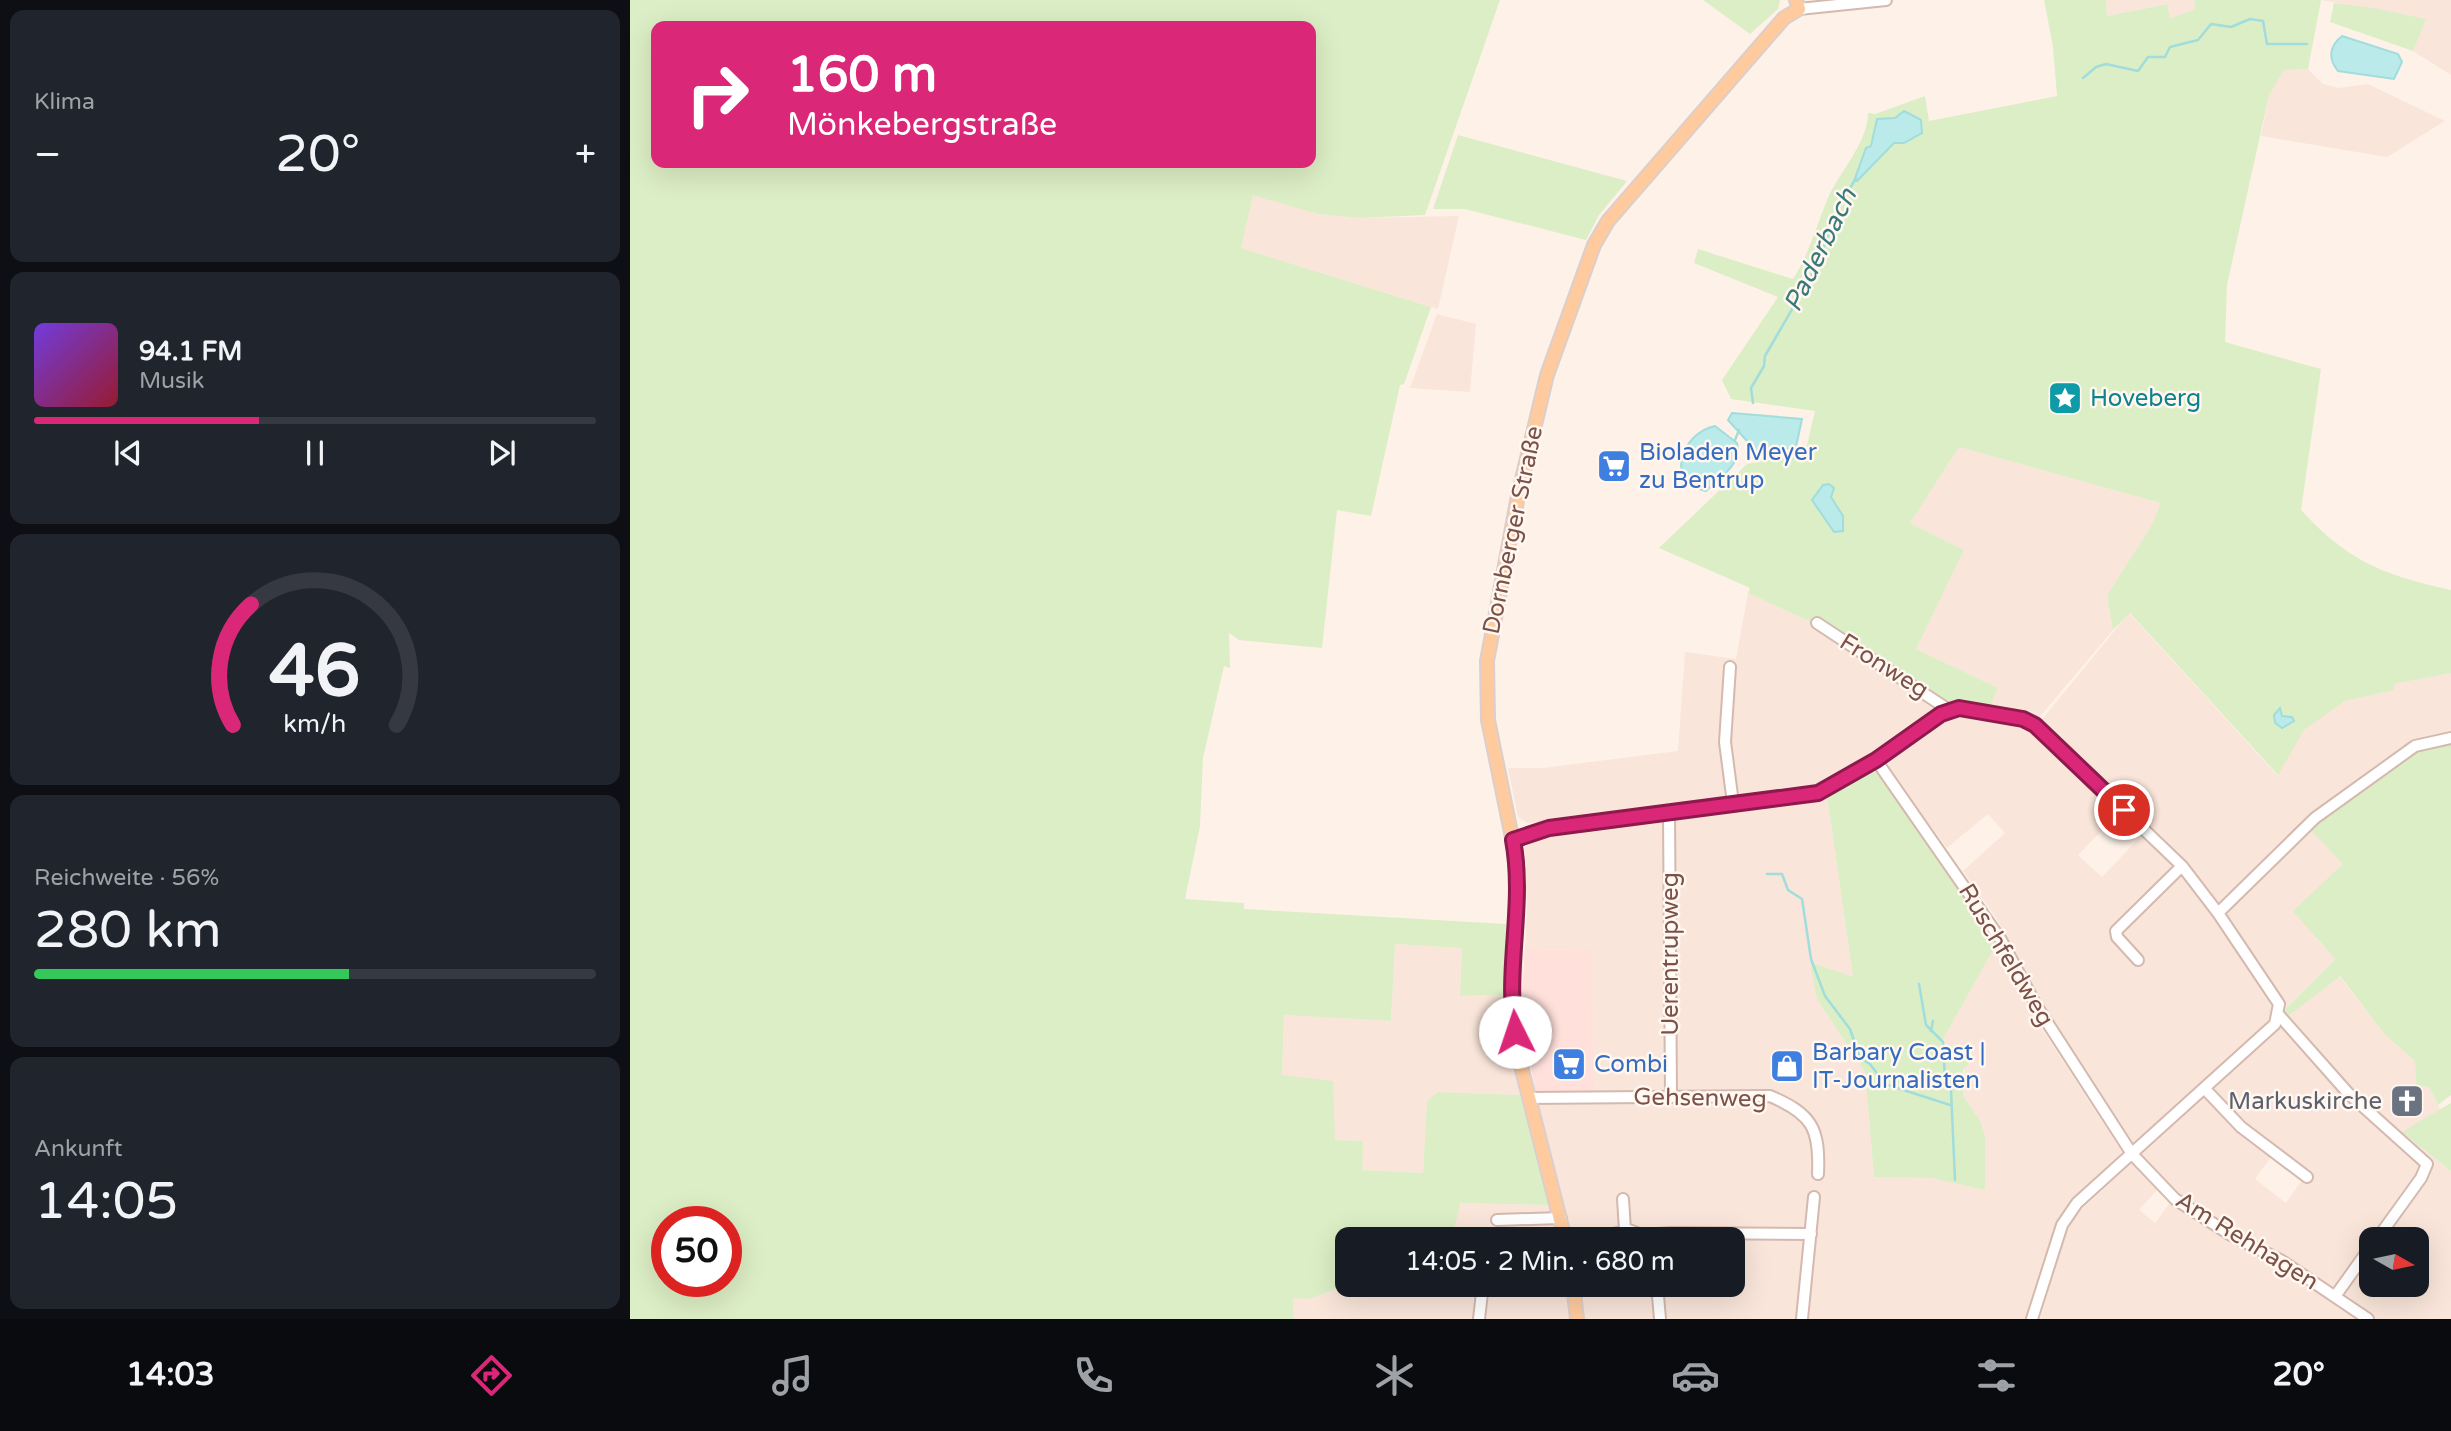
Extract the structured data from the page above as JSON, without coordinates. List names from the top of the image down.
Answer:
{
  "streets": {
    "main road": ["Dornberger Straße"],
    "street": [
      "Fronweg",
      "Uerentrupweg",
      "Ruschfeldweg",
      "Gehsenweg",
      "Am Rehhagen"
    ]
  },
  "crossings": [
    ["Dornberger Straße", "Gehsenweg"],
    ["Uerentrupweg", "Gehsenweg"],
    ["Ruschfeldweg", "Am Rehhagen"]
  ],
  "water": ["Paderbach"],
  "places": {
    "place": ["Hoveberg"],
    "supermarket": ["Bioladen Meyer zu Bentrup", "Combi"],
    "shop": ["Barbary Coast | IT-Journalisten"],
    "church": ["Markuskirche"]
  },
  "north": "right",
  "page": {
    "tile": [
      "Klima",
      ["Reichweite · 56%", "280 km"],
      ["Ankunft", "14:05"]
    ],
    "turn": ["160 m", "Mönkebergstraße"],
    "heat": ["−", "20°", "+"],
    "song": ["94.1 FM", "Musik"],
    "limit": "50",
    "trip": "14:05 · 2 Min. · 680 m",
    "tabs": ["14:03", "20°"],
    "gauge": ["46", "km/h"]
  }
}
